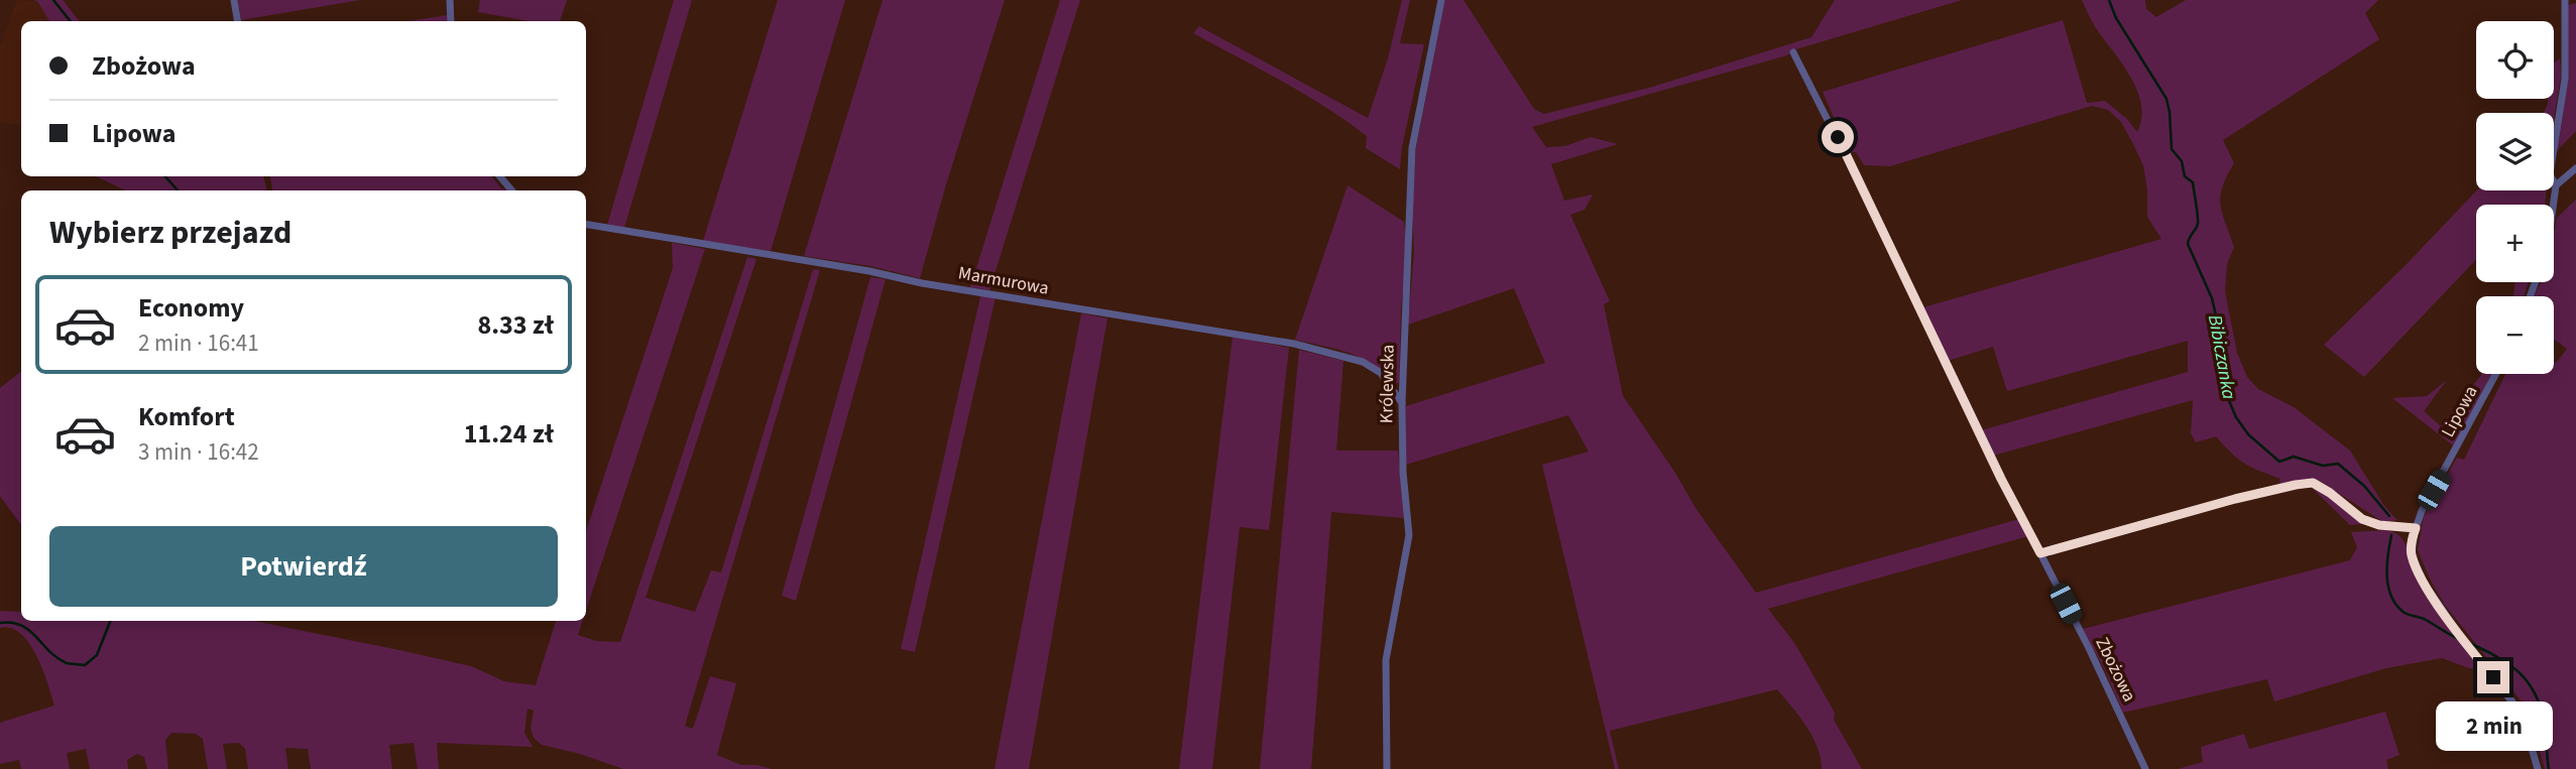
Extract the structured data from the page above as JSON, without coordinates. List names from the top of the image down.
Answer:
{
  "streets": {
    "street": [
      "Marmurowa",
      "Królewska",
      "Lipowa",
      "Zbożowa"
    ]
  },
  "crossings": [
    ["Marmurowa", "Królewska"]
  ],
  "water": ["Bibiczanka"],
  "page": {
    "map_buttons": ["+", "−"],
    "banner": ["Zbożowa", "Lipowa"],
    "heading": "Wybierz przejazd",
    "list": [
      {
        "name": "Economy",
        "note": "2 min · 16:41",
        "value": "8.33 zł"
      },
      {
        "name": "Komfort",
        "note": "3 min · 16:42",
        "value": "11.24 zł"
      }
    ],
    "buttons": "Potwierdź",
    "bubble": "2 min"
  }
}
